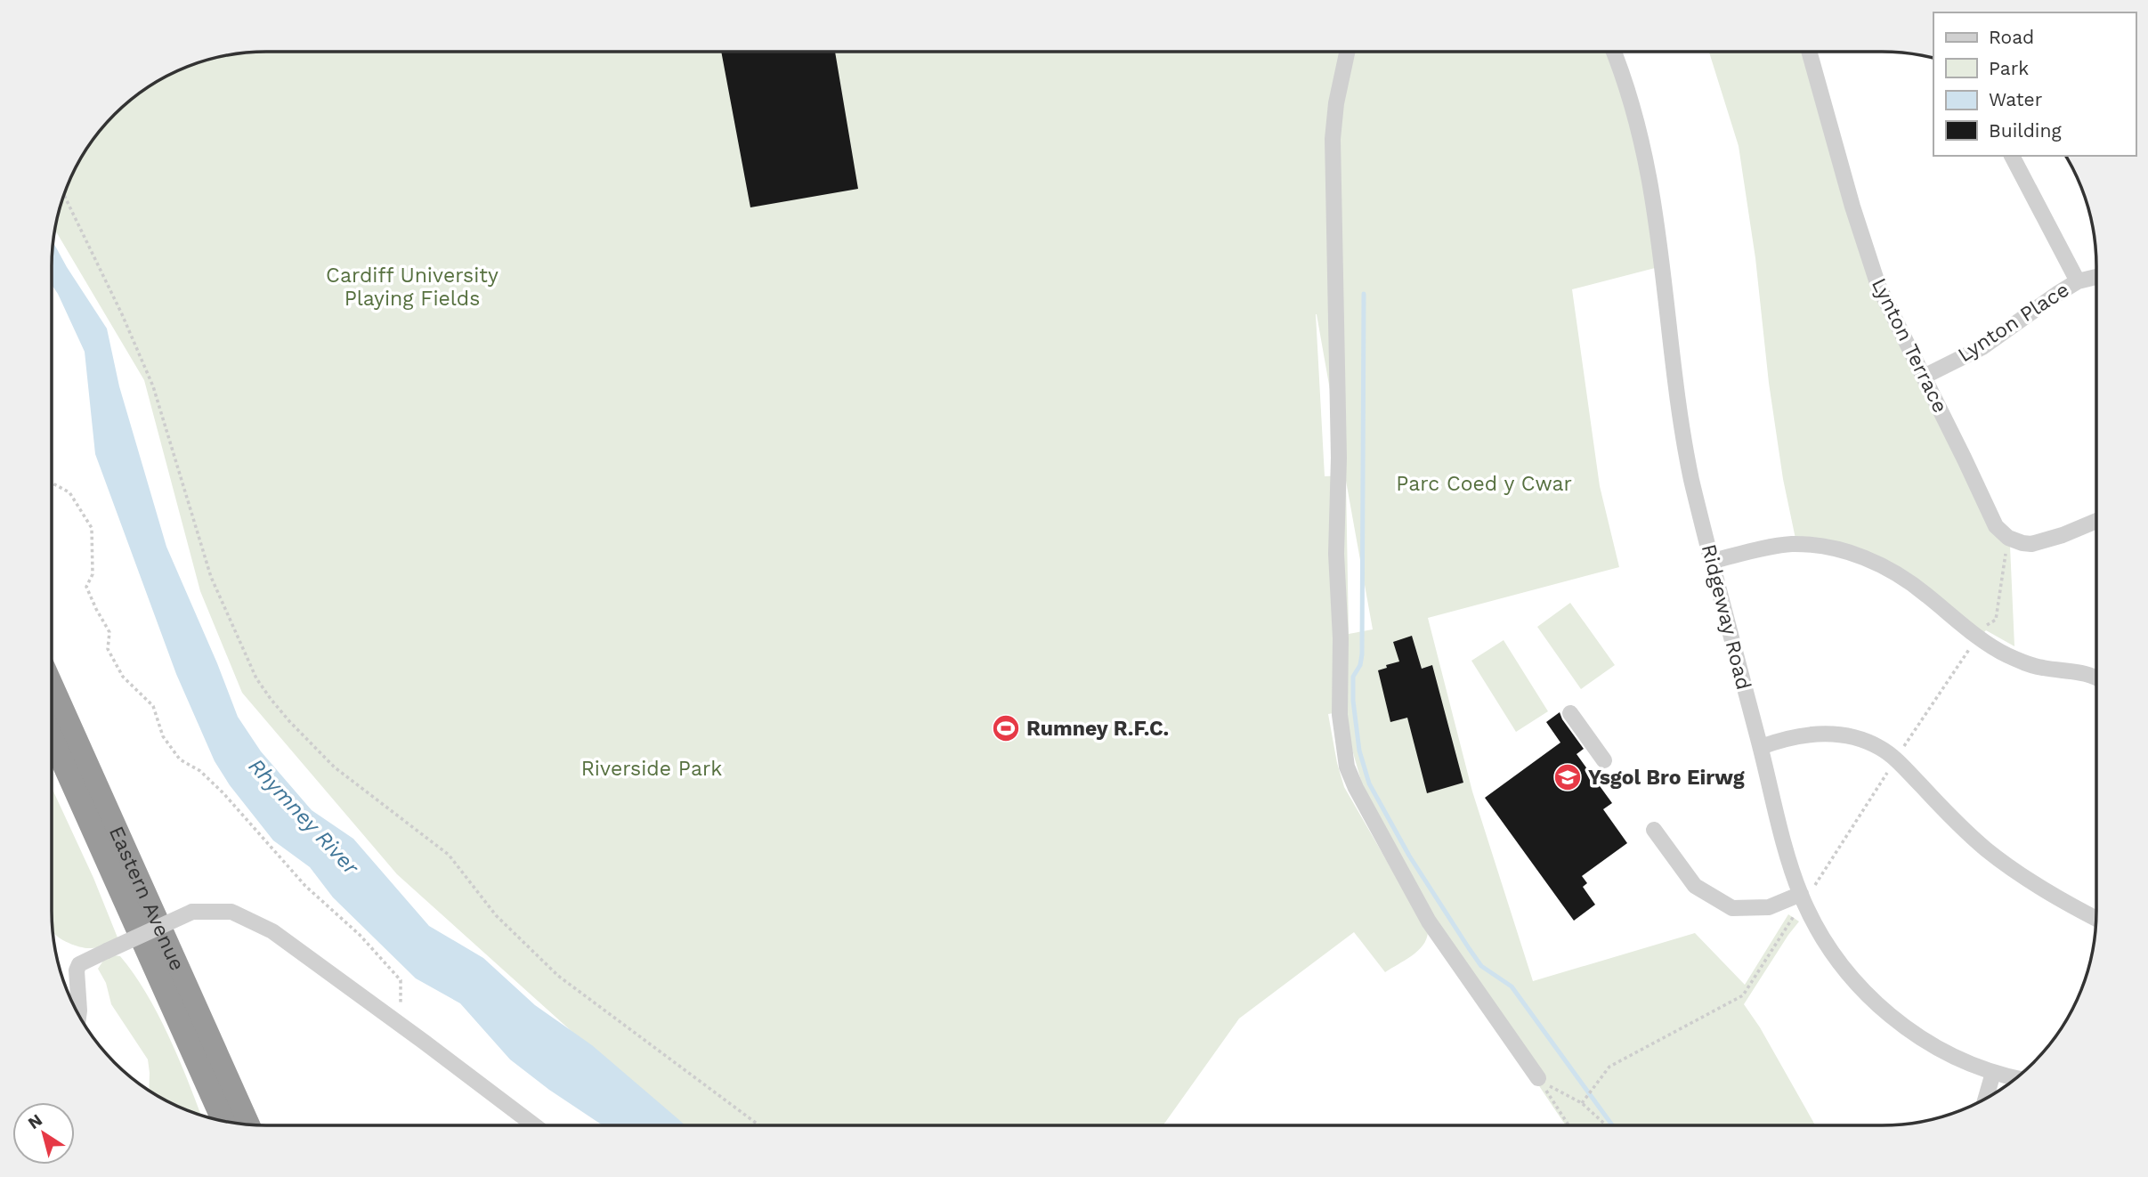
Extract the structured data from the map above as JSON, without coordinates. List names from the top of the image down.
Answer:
{
  "streets": {
    "highway": ["Eastern Avenue"],
    "street": ["Lynton Place", "Lynton Terrace", "Ridgeway Road"]
  },
  "crossings": [
    ["Lynton Place", "Lynton Terrace"]
  ],
  "water": ["Rhymney River"],
  "parks": ["Cardiff University Playing Fields", "Parc Coed y Cwar", "Riverside Park"],
  "places": {
    "sports": ["Rumney R.F.C."],
    "school or university": ["Ysgol Bro Eirwg"]
  },
  "legend": [
    "Road",
    "Park",
    "Water",
    "Building"
  ],
  "north": "top left"
}
